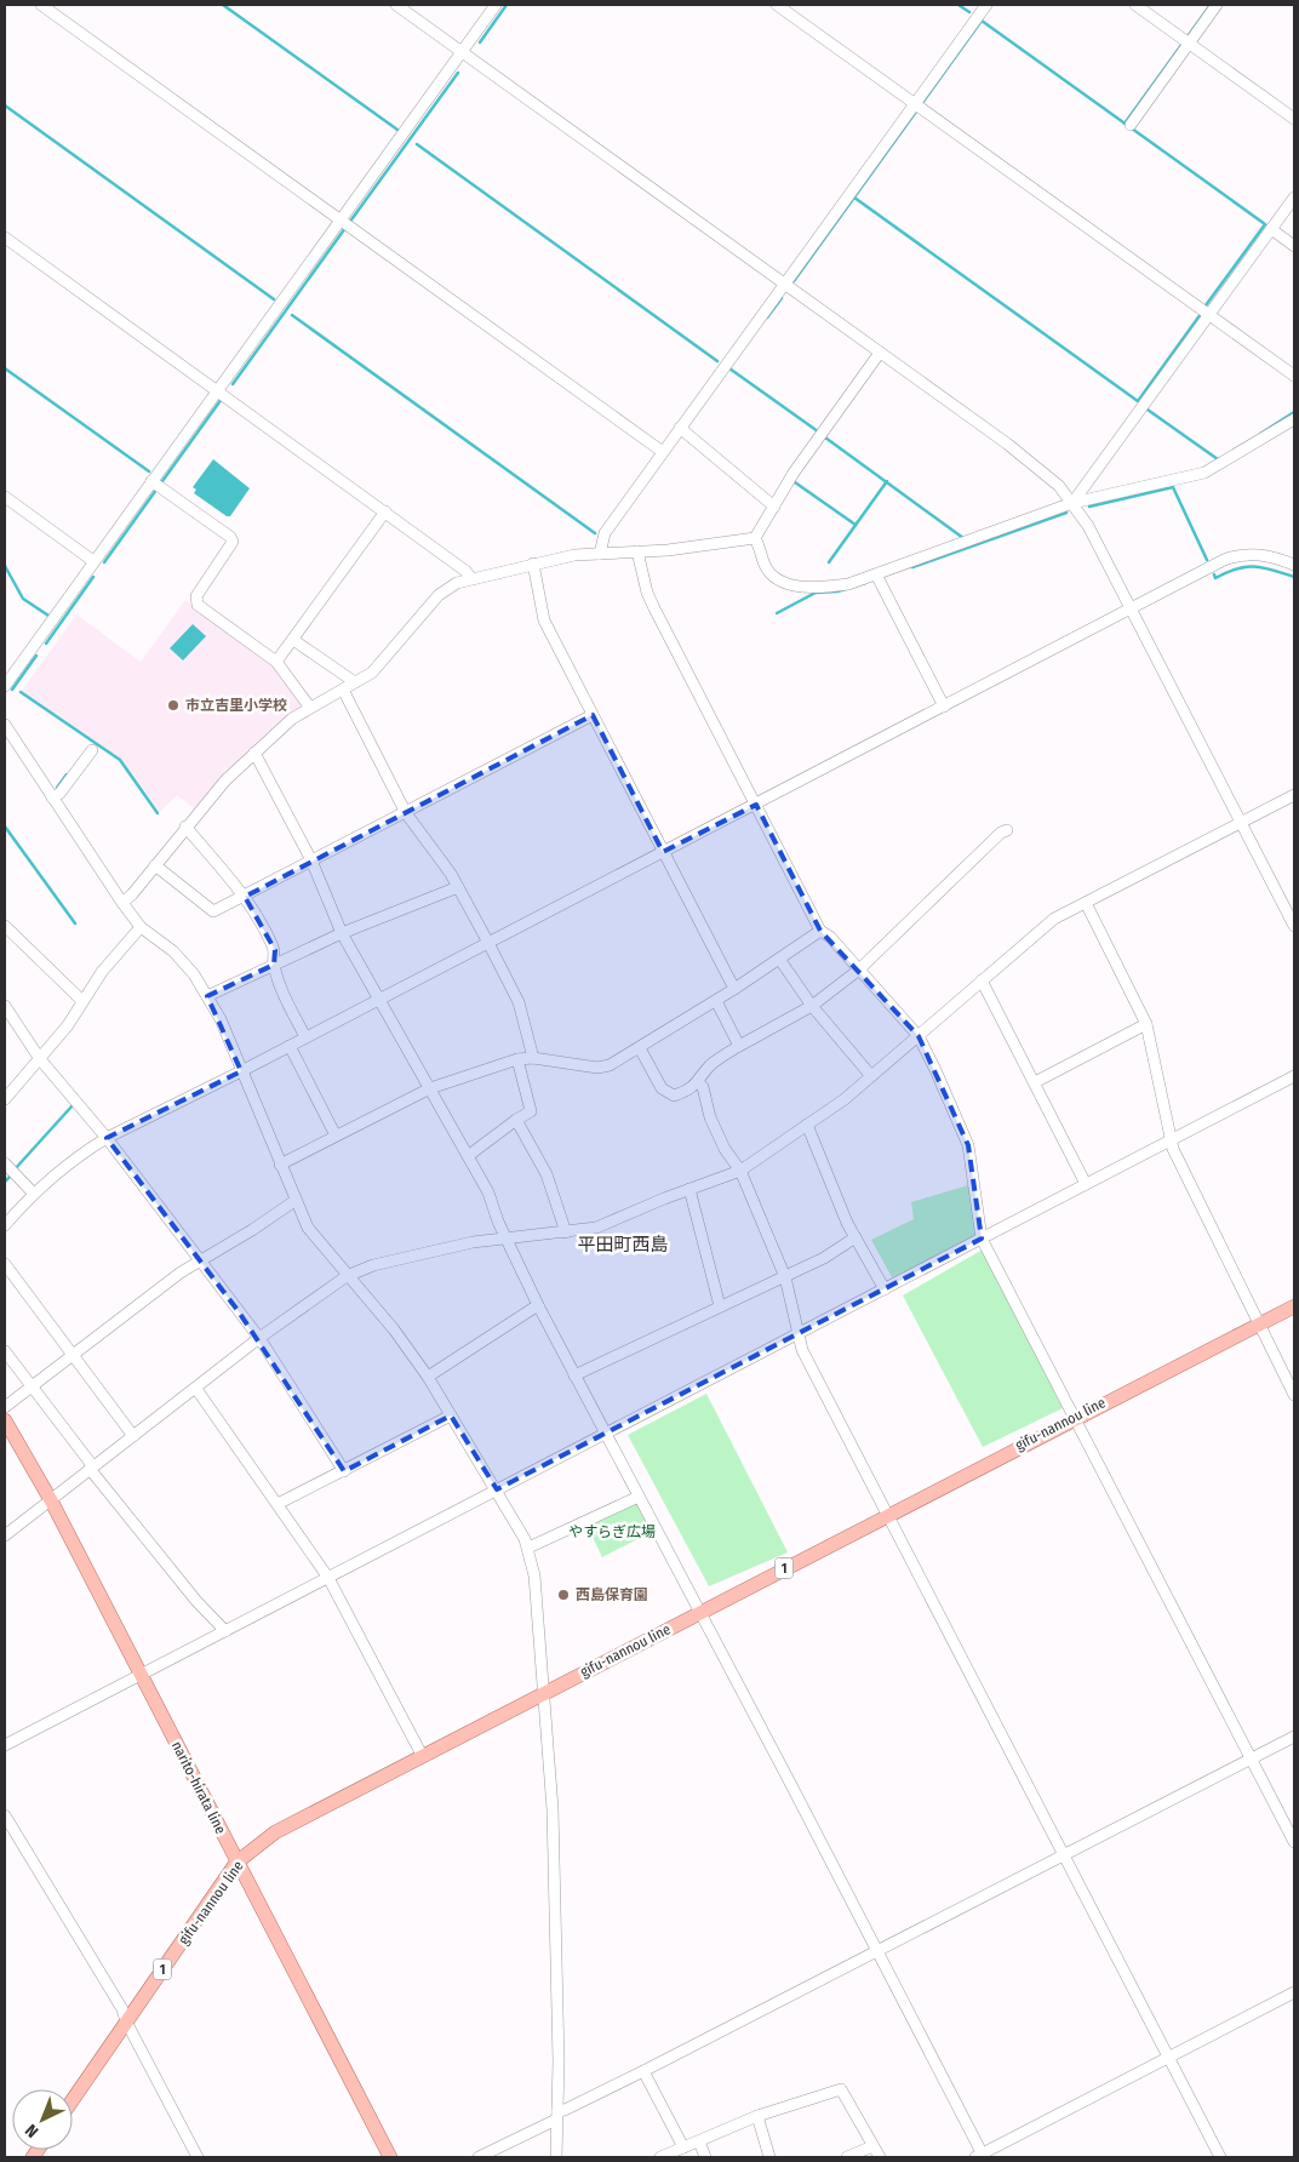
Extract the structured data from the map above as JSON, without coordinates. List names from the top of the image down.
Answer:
{
  "streets": {
    "main road": ["gifu-nannou line", "1", "narito-hirata line"]
  },
  "crossings": [
    ["gifu-nannou line", "narito-hirata line"]
  ],
  "districts": ["平田町西島"],
  "parks": ["やすらぎ広場"],
  "places": ["市立吉里小学校", "西島保育園"],
  "north": "bottom left"
}
